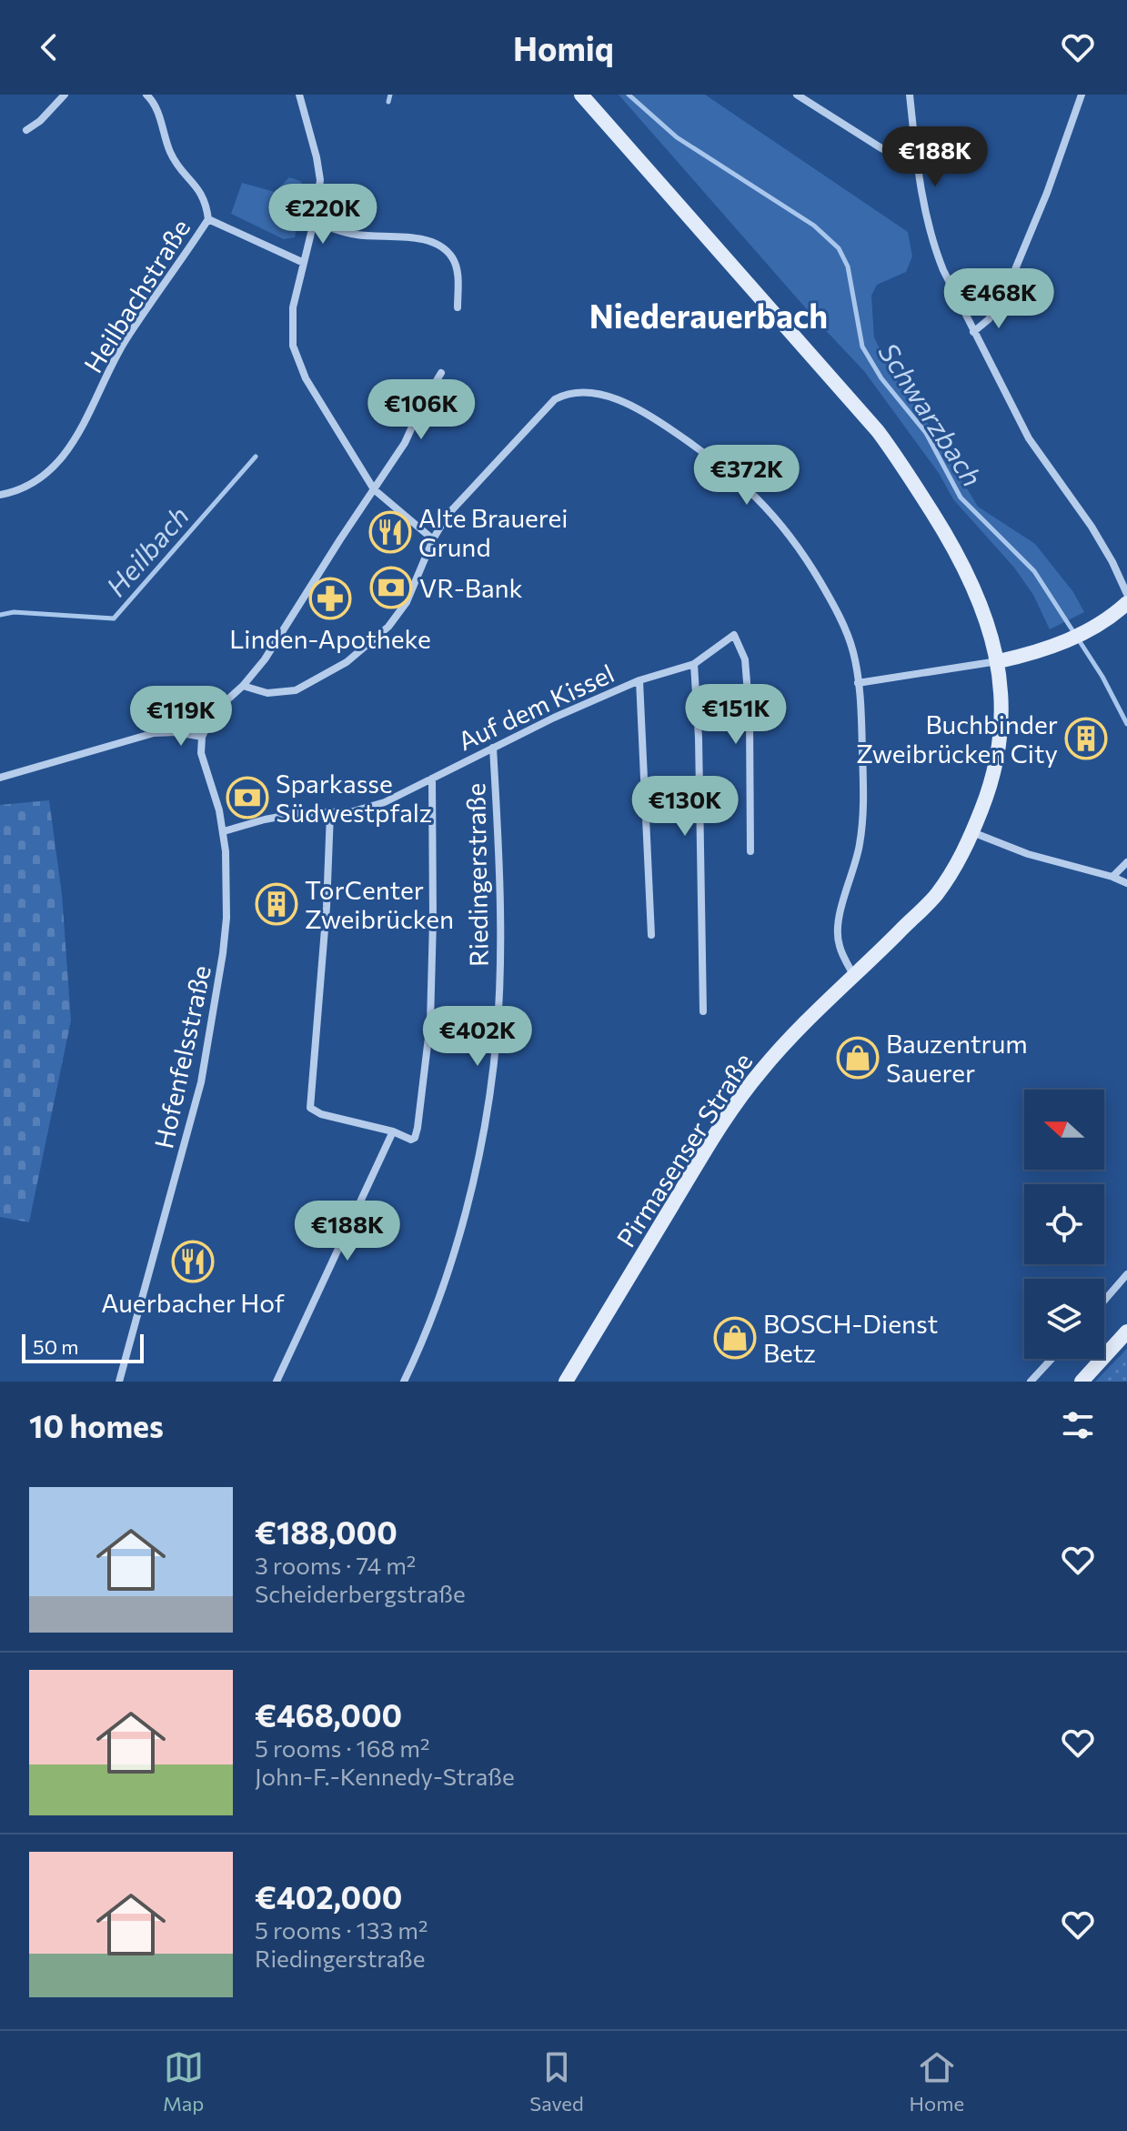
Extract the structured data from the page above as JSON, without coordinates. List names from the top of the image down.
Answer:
{
  "streets": {
    "main road": ["Pirmasenser Straße"],
    "street": [
      "Heilbachstraße",
      "Auf dem Kissel",
      "Riedingerstraße",
      "Hofenfelsstraße"
    ]
  },
  "crossings": [
    ["Auf dem Kissel", "Riedingerstraße"],
    ["Auf dem Kissel", "Hofenfelsstraße"]
  ],
  "districts": ["Niederauerbach"],
  "water": ["Schwarzbach", "Heilbach"],
  "places": {
    "restaurant": ["Alte Brauerei Grund", "Auerbacher Hof"],
    "bank": ["VR-Bank", "Sparkasse Südwestpfalz"],
    "pharmacy": ["Linden-Apotheke"],
    "building": ["Buchbinder Zweibrücken City", "TorCenter Zweibrücken"],
    "shop": ["Bauzentrum Sauerer", "BOSCH-Dienst Betz"]
  },
  "scale_bar": "50 m",
  "north": "left",
  "page": {
    "header": "Homiq",
    "price": [
      "€188K",
      "€220K",
      "€468K",
      "€106K",
      "€372K",
      "€151K",
      "€119K",
      "€130K",
      "€402K",
      "€188K"
    ],
    "scale": "50 m",
    "heading": "10 homes",
    "list": [
      {
        "name": "€188,000",
        "note": "3 rooms · 74 m² · Scheiderbergstraße"
      },
      {
        "name": "€468,000",
        "note": "5 rooms · 168 m² · John-F.-Kennedy-Straße"
      },
      {
        "name": "€402,000",
        "note": "5 rooms · 133 m² · Riedingerstraße"
      }
    ],
    "tabs": ["Map", "Saved", "Home"]
  }
}
